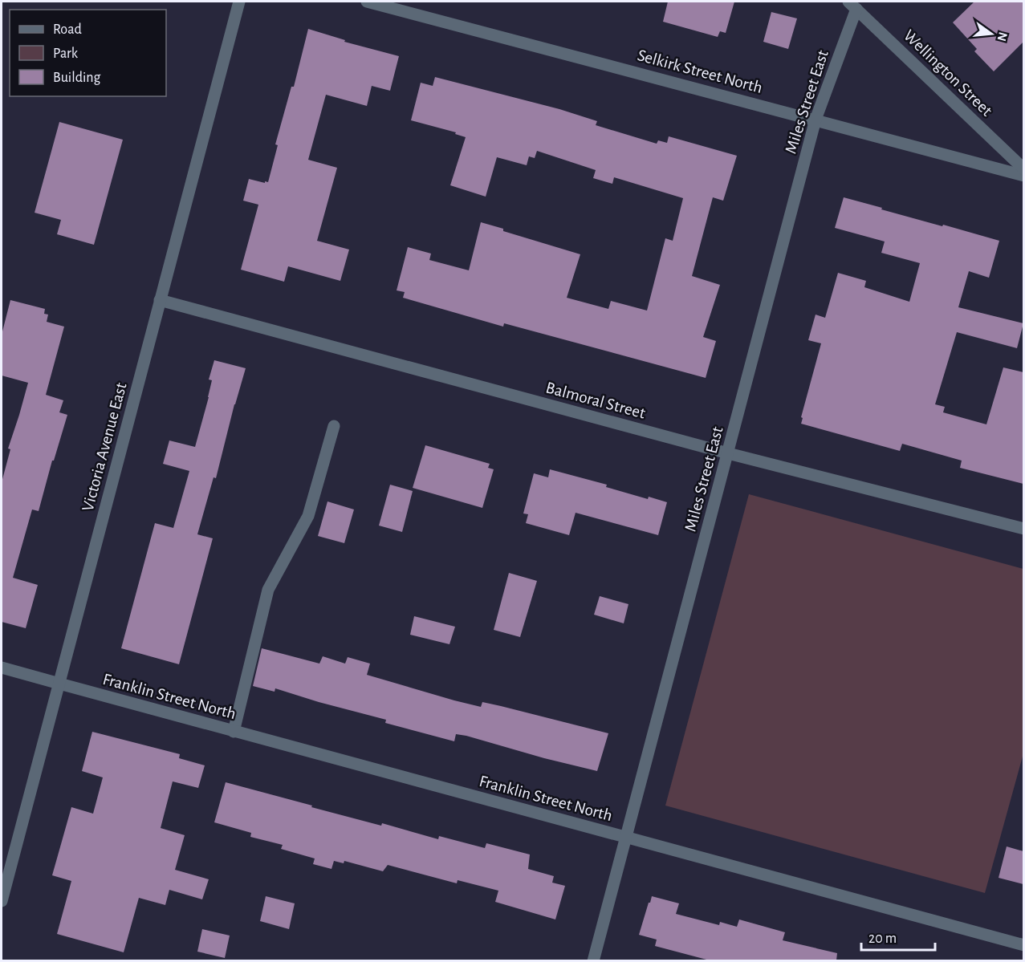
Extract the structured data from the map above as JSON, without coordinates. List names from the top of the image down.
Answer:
{
  "streets": {
    "street": [
      "Selkirk Street North",
      "Wellington Street",
      "Miles Street East",
      "Balmoral Street",
      "Victoria Avenue East",
      "Franklin Street North"
    ]
  },
  "crossings": [
    ["Selkirk Street North", "Miles Street East"],
    ["Wellington Street", "Miles Street East"],
    ["Miles Street East", "Balmoral Street"],
    ["Miles Street East", "Franklin Street North"],
    ["Balmoral Street", "Victoria Avenue East"],
    ["Victoria Avenue East", "Franklin Street North"]
  ],
  "legend": ["Road", "Park", "Building"],
  "scale_bar": "20 m",
  "north": "right"
}
